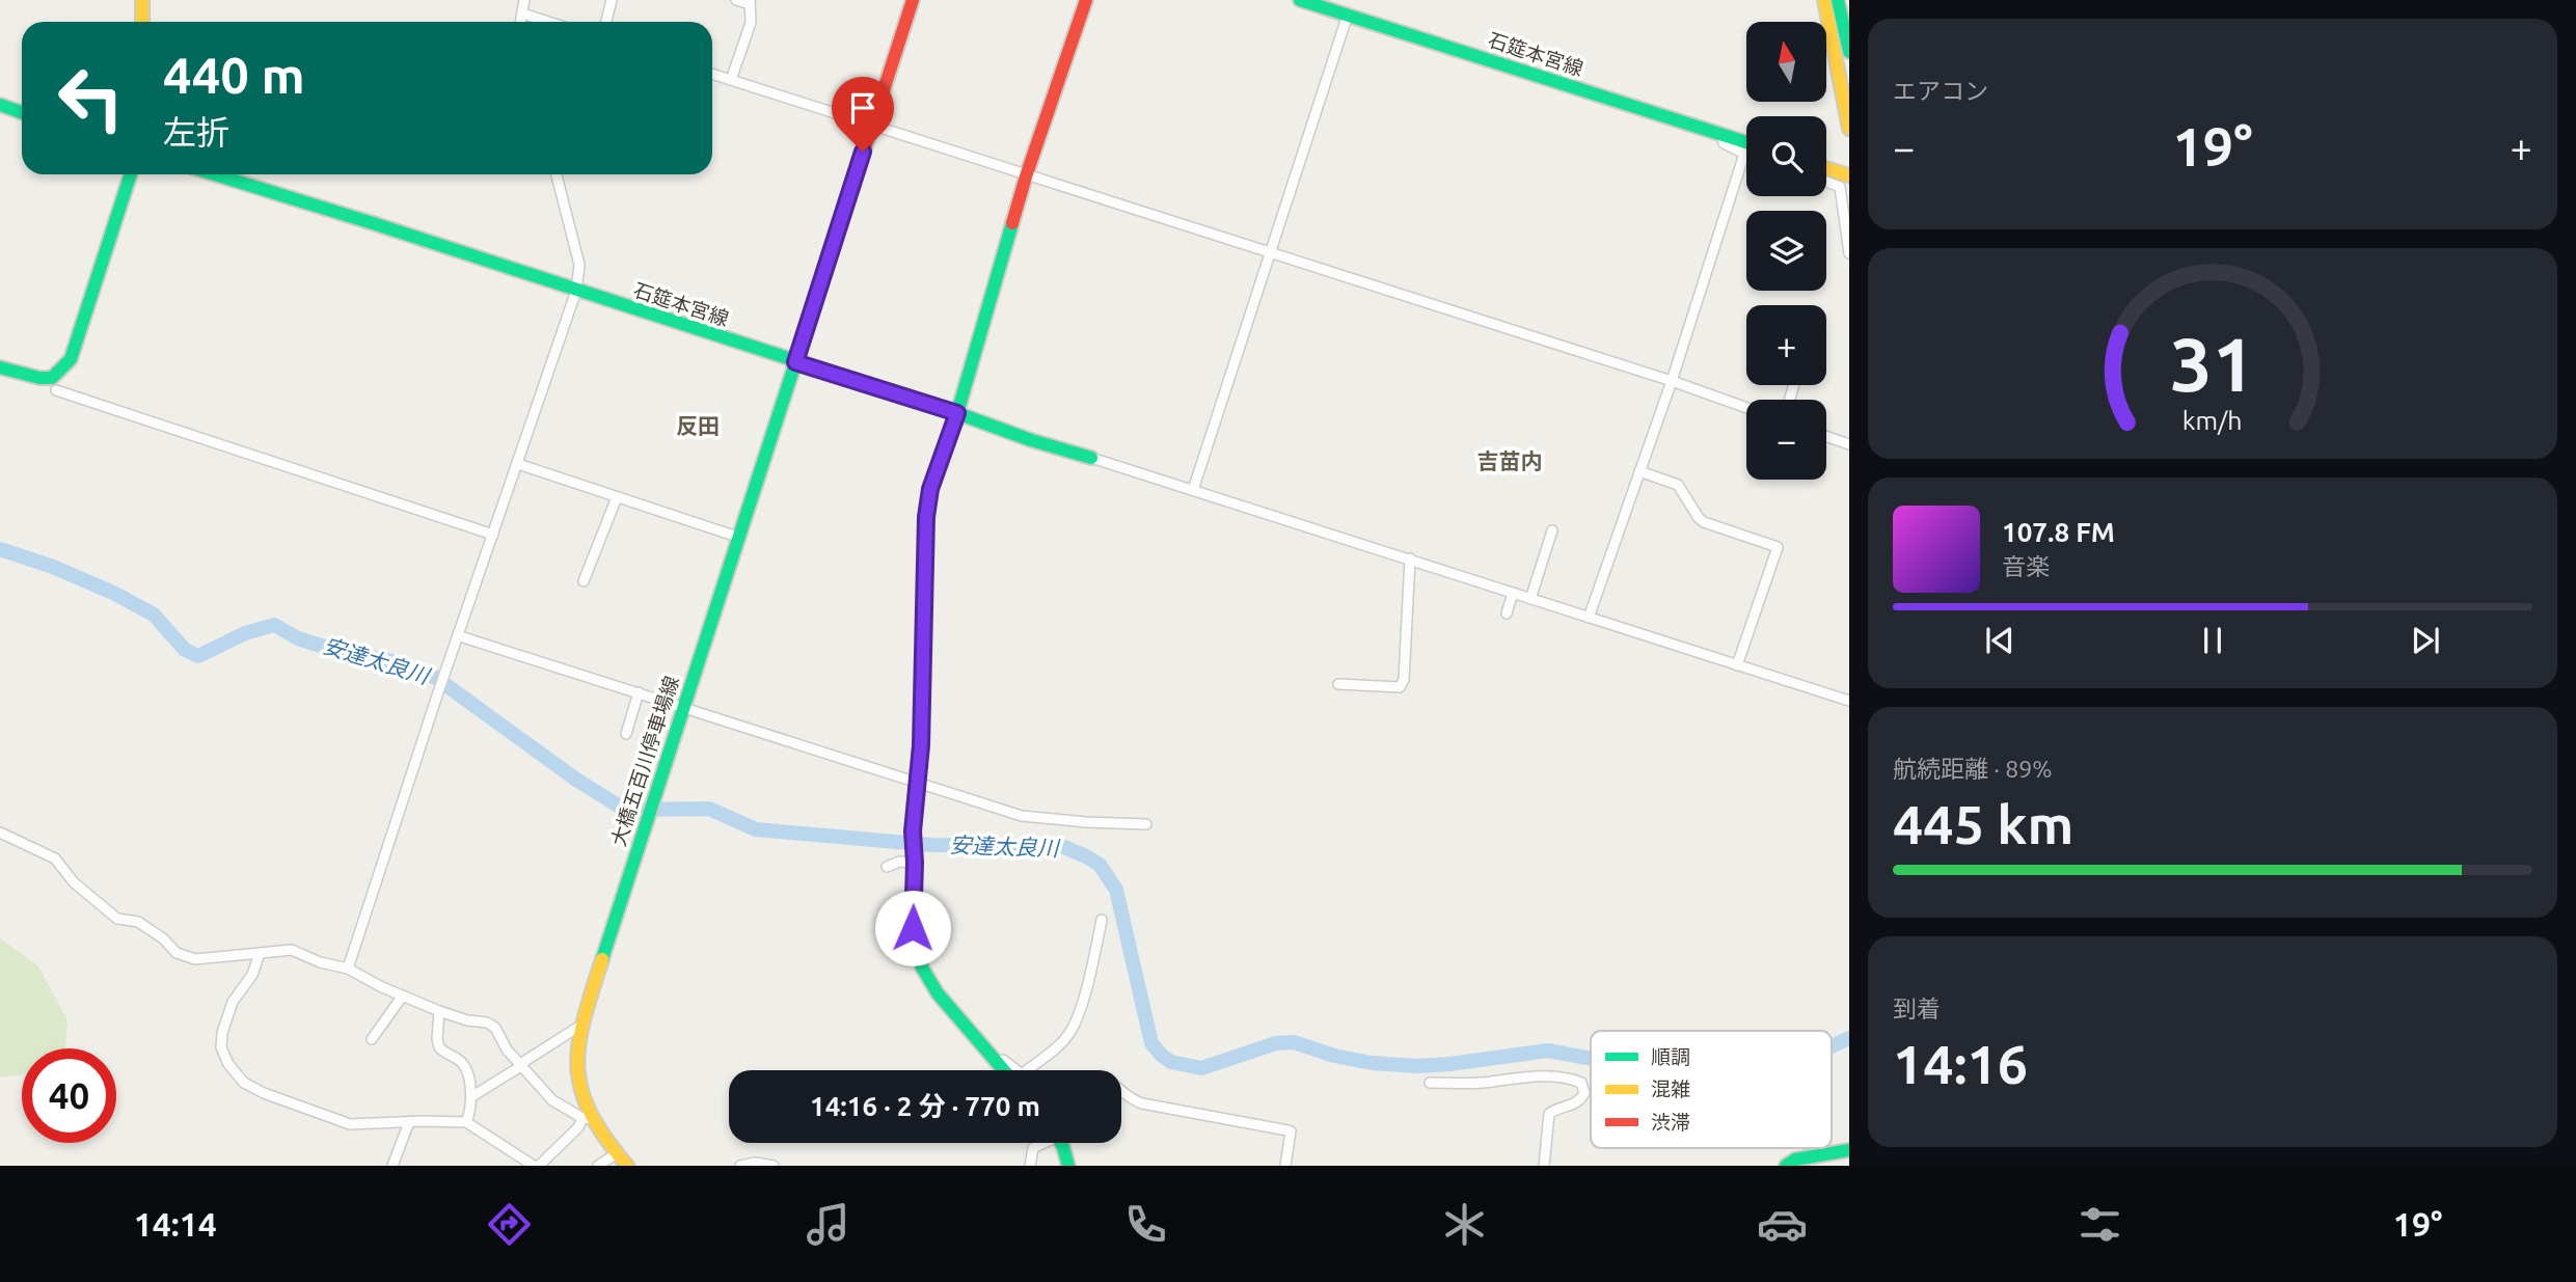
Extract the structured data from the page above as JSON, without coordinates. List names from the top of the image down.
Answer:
{
  "streets": {
    "main road": ["石筵本宮線", "大橋五百川停車場線"]
  },
  "crossings": [
    ["石筵本宮線", "大橋五百川停車場線"]
  ],
  "districts": ["反田", "吉苗内"],
  "water": ["安達太良川"],
  "legend": ["順調", "混雑", "渋滞"],
  "north": "top",
  "page": {
    "tile": [
      "エアコン",
      ["航続距離 · 89%", "445 km"],
      ["到着", "14:16"]
    ],
    "map_buttons": ["+", "−"],
    "turn": ["440 m", "左折"],
    "heat": ["−", "19°", "+"],
    "song": ["107.8 FM", "音楽"],
    "limit": "40",
    "trip": "14:16 · 2 分 · 770 m",
    "tabs": ["14:14", "19°"],
    "gauge": ["31", "km/h"]
  }
}
